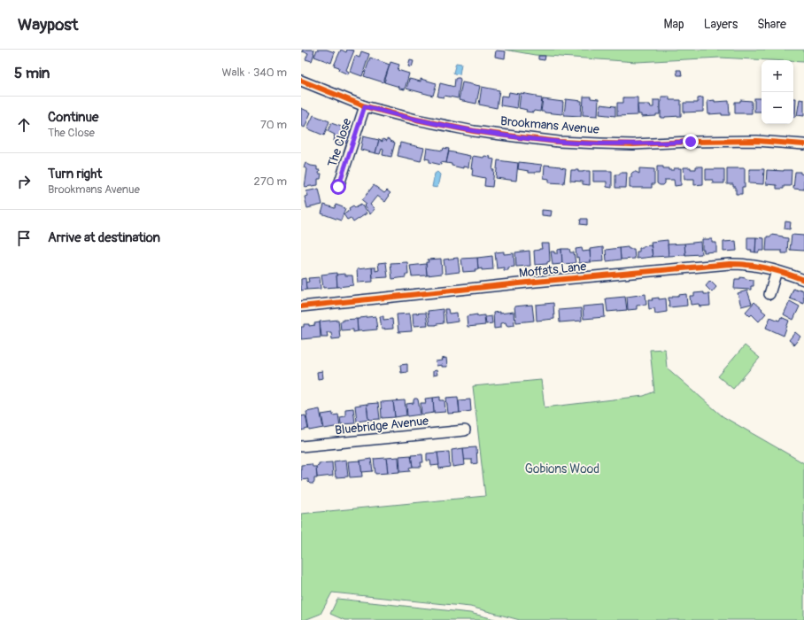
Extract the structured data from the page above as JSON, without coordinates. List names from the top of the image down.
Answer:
{
  "streets": {
    "street": [
      "Brookmans Avenue",
      "The Close",
      "Moffats Lane",
      "Bluebridge Avenue"
    ]
  },
  "crossings": [
    ["Brookmans Avenue", "The Close"]
  ],
  "parks": ["Gobions Wood"],
  "page": {
    "header": "Waypost",
    "nav": ["Map", "Layers", "Share"],
    "heading": ["5 min", "Walk · 340 m"],
    "map_buttons": ["+", "−"],
    "list": [
      ["Continue", "The Close", "70 m"],
      ["Turn right", "Brookmans Avenue", "270 m"],
      "Arrive at destination"
    ]
  }
}
